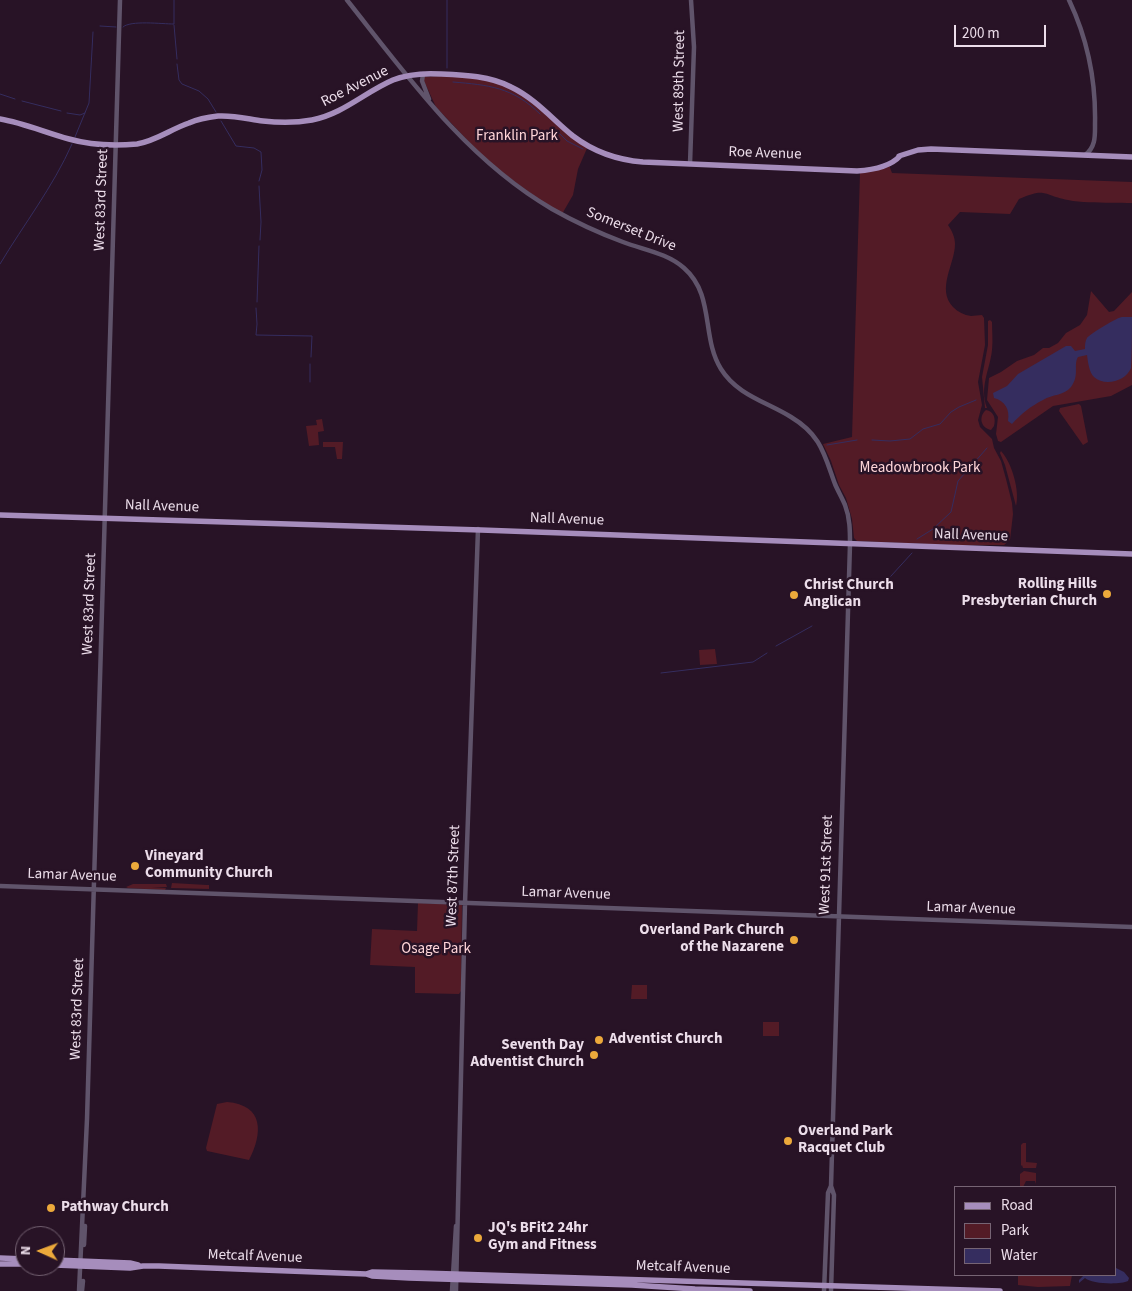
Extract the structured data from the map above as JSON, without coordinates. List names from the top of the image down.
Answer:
{
  "streets": {
    "main road": ["Roe Avenue", "Nall Avenue", "Metcalf Avenue"],
    "street": [
      "West 89th Street",
      "West 83rd Street",
      "Somerset Drive",
      "West 91st Street",
      "Lamar Avenue",
      "West 87th Street"
    ]
  },
  "crossings": [
    ["West 89th Street", "Roe Avenue"],
    ["Roe Avenue", "West 83rd Street"],
    ["Roe Avenue", "Somerset Drive"],
    ["West 83rd Street", "Nall Avenue"],
    ["West 83rd Street", "Lamar Avenue"],
    ["West 83rd Street", "Metcalf Avenue"],
    ["Somerset Drive", "Nall Avenue"],
    ["Somerset Drive", "West 91st Street"],
    ["Nall Avenue", "West 91st Street"],
    ["Nall Avenue", "West 87th Street"],
    ["West 91st Street", "Lamar Avenue"],
    ["West 91st Street", "Metcalf Avenue"],
    ["Lamar Avenue", "West 87th Street"],
    ["West 87th Street", "Metcalf Avenue"]
  ],
  "parks": ["Franklin Park", "Meadowbrook Park", "Osage Park"],
  "places": [
    "Rolling Hills Presbyterian Church",
    "Christ Church Anglican",
    "Vineyard Community Church",
    "Overland Park Church of the Nazarene",
    "Adventist Church",
    "Seventh Day Adventist Church",
    "Overland Park Racquet Club",
    "Pathway Church",
    "JQ's BFit2 24hr Gym and Fitness"
  ],
  "legend": ["Road", "Park", "Water"],
  "scale_bar": "200 m",
  "north": "left"
}
